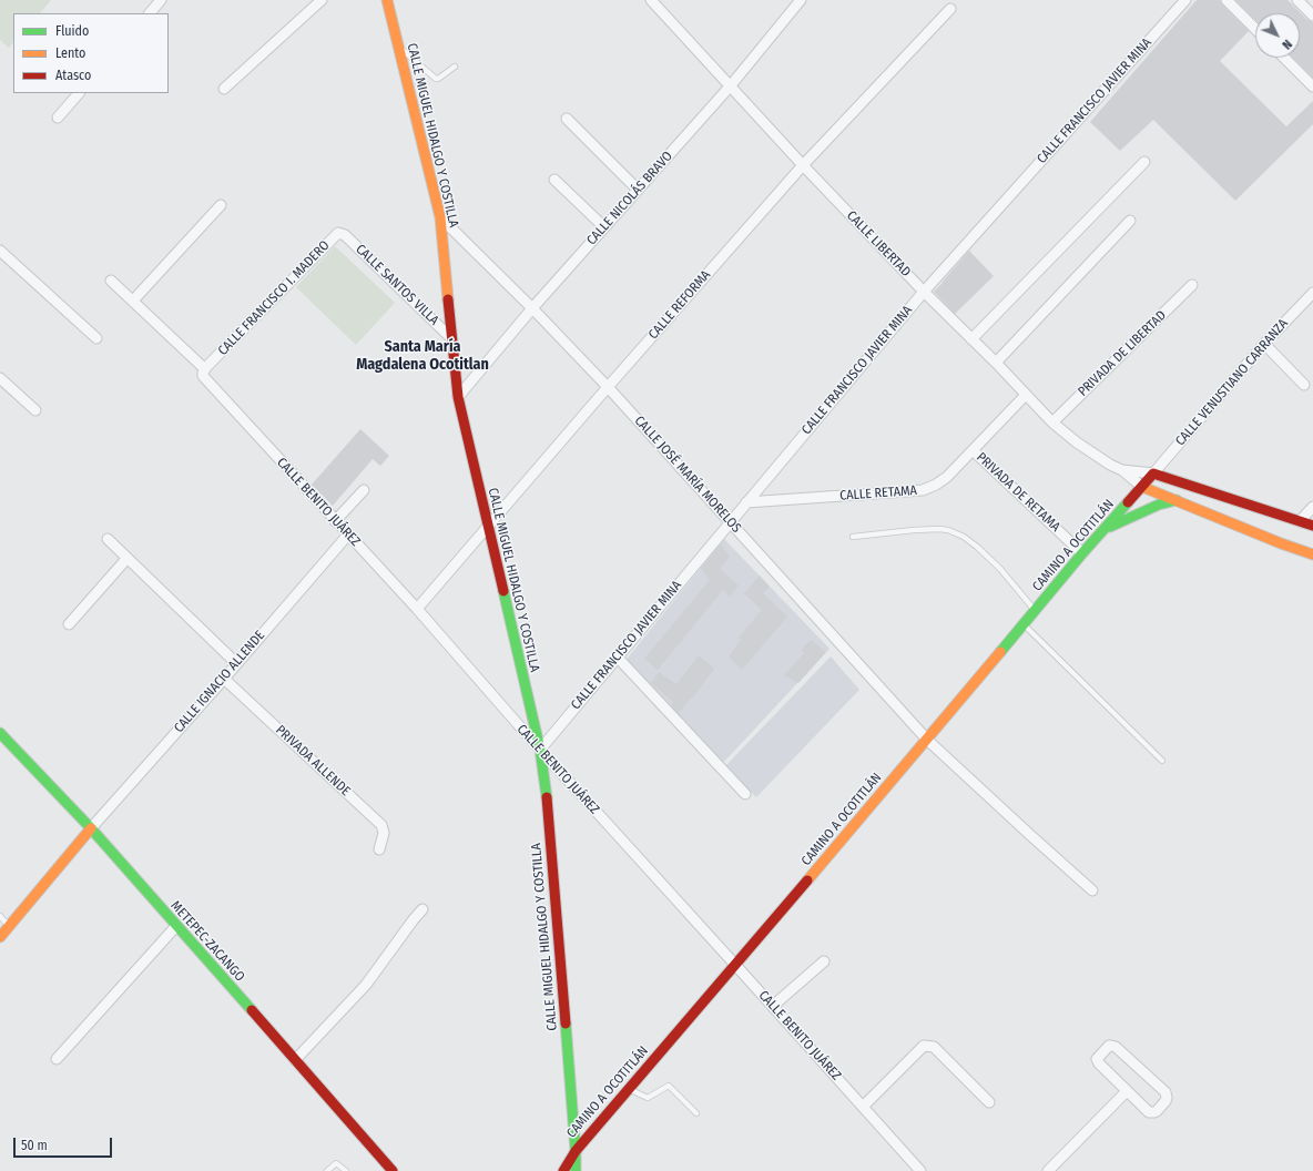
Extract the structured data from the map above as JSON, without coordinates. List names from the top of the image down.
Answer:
{
  "streets": {
    "main road": ["CALLE MIGUEL HIDALGO Y COSTILLA", "CAMINO A OCOTITLÁN", "METEPEC-ZACANGO"],
    "street": [
      "CALLE FRANCISCO JAVIER MINA",
      "CALLE NICOLÁS BRAVO",
      "CALLE LIBERTAD",
      "CALLE SANTOS VILLA",
      "CALLE FRANCISCO I. MADERO",
      "CALLE REFORMA",
      "PRIVADA DE LIBERTAD",
      "CALLE VENUSTIANO CARRANZA",
      "CALLE JOSÉ MARÍA MORELOS",
      "PRIVADA DE RETAMA",
      "CALLE RETAMA",
      "CALLE BENITO JUÁREZ",
      "CALLE IGNACIO ALLENDE",
      "PRIVADA ALLENDE"
    ]
  },
  "crossings": [
    ["CALLE FRANCISCO JAVIER MINA", "CALLE MIGUEL HIDALGO Y COSTILLA"],
    ["CALLE FRANCISCO JAVIER MINA", "CALLE LIBERTAD"],
    ["CALLE FRANCISCO JAVIER MINA", "CALLE JOSÉ MARÍA MORELOS"],
    ["CALLE FRANCISCO JAVIER MINA", "CALLE RETAMA"],
    ["CALLE FRANCISCO JAVIER MINA", "CALLE BENITO JUÁREZ"],
    ["CALLE MIGUEL HIDALGO Y COSTILLA", "CALLE NICOLÁS BRAVO"],
    ["CALLE MIGUEL HIDALGO Y COSTILLA", "CALLE SANTOS VILLA"],
    ["CALLE MIGUEL HIDALGO Y COSTILLA", "CALLE REFORMA"],
    ["CALLE MIGUEL HIDALGO Y COSTILLA", "CALLE JOSÉ MARÍA MORELOS"],
    ["CALLE MIGUEL HIDALGO Y COSTILLA", "CALLE BENITO JUÁREZ"],
    ["CALLE MIGUEL HIDALGO Y COSTILLA", "CAMINO A OCOTITLÁN"],
    ["CALLE NICOLÁS BRAVO", "CALLE LIBERTAD"],
    ["CALLE NICOLÁS BRAVO", "CALLE JOSÉ MARÍA MORELOS"],
    ["CALLE LIBERTAD", "CALLE REFORMA"],
    ["CALLE LIBERTAD", "PRIVADA DE LIBERTAD"],
    ["CALLE LIBERTAD", "CALLE VENUSTIANO CARRANZA"],
    ["CALLE LIBERTAD", "CALLE RETAMA"],
    ["CALLE LIBERTAD", "CAMINO A OCOTITLÁN"],
    ["CALLE SANTOS VILLA", "CALLE FRANCISCO I. MADERO"],
    ["CALLE FRANCISCO I. MADERO", "CALLE BENITO JUÁREZ"],
    ["CALLE REFORMA", "CALLE JOSÉ MARÍA MORELOS"],
    ["CALLE REFORMA", "CALLE BENITO JUÁREZ"],
    ["CALLE VENUSTIANO CARRANZA", "CAMINO A OCOTITLÁN"],
    ["CALLE JOSÉ MARÍA MORELOS", "CAMINO A OCOTITLÁN"],
    ["PRIVADA DE RETAMA", "CALLE RETAMA"],
    ["PRIVADA DE RETAMA", "CAMINO A OCOTITLÁN"],
    ["CALLE BENITO JUÁREZ", "CAMINO A OCOTITLÁN"],
    ["CALLE BENITO JUÁREZ", "CALLE IGNACIO ALLENDE"],
    ["CALLE IGNACIO ALLENDE", "PRIVADA ALLENDE"],
    ["CALLE IGNACIO ALLENDE", "METEPEC-ZACANGO"]
  ],
  "districts": ["Santa María Magdalena Ocotitlan"],
  "legend": ["Fluido", "Lento", "Atasco"],
  "scale_bar": "50 m",
  "north": "bottom right"
}
